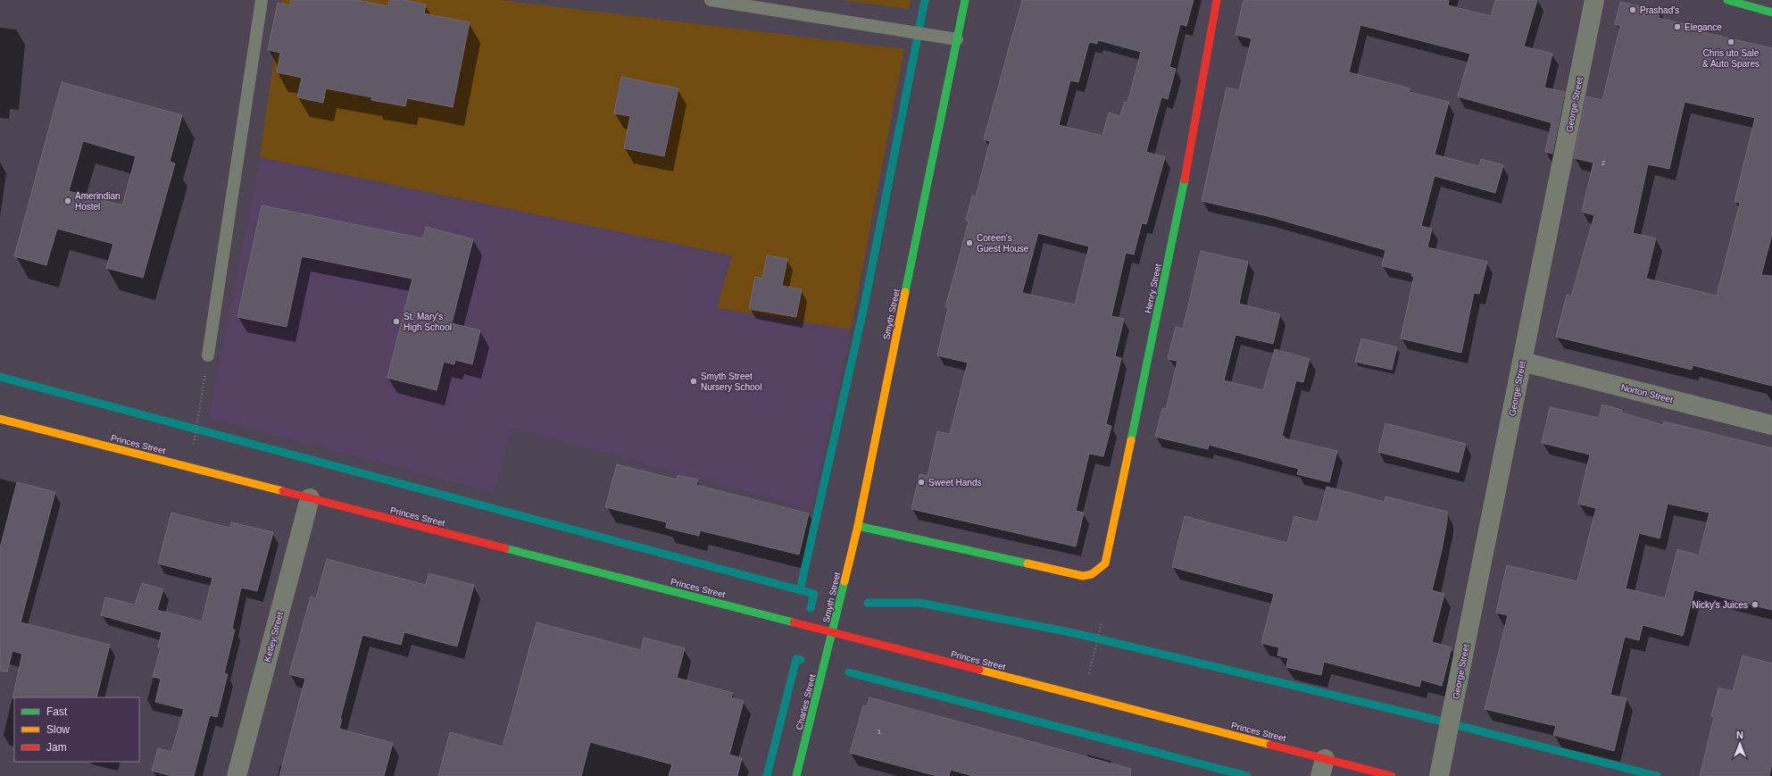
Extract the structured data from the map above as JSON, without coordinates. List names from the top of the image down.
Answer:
{
  "streets": {
    "street": [
      "George Street",
      "Henry Street",
      "Smyth Street",
      "Norton Street",
      "Princes Street",
      "Ketley Street",
      "Charles Street"
    ]
  },
  "crossings": [
    ["George Street", "Norton Street"],
    ["Henry Street", "Smyth Street"],
    ["Smyth Street", "Princes Street"],
    ["Smyth Street", "Charles Street"],
    ["Princes Street", "Ketley Street"],
    ["Princes Street", "Charles Street"]
  ],
  "places": [
    "Prashad's",
    "Elegance",
    "Chris uto Sale & Auto Spares",
    "Amerindian Hostel",
    "Coreen's Guest House",
    "St. Mary's High School",
    "Smyth Street Nursery School",
    "Sweet Hands",
    "Nicky's Juices"
  ],
  "house_numbers": ["2", "1"],
  "legend": ["Fast", "Slow", "Jam"],
  "north": "top"
}
